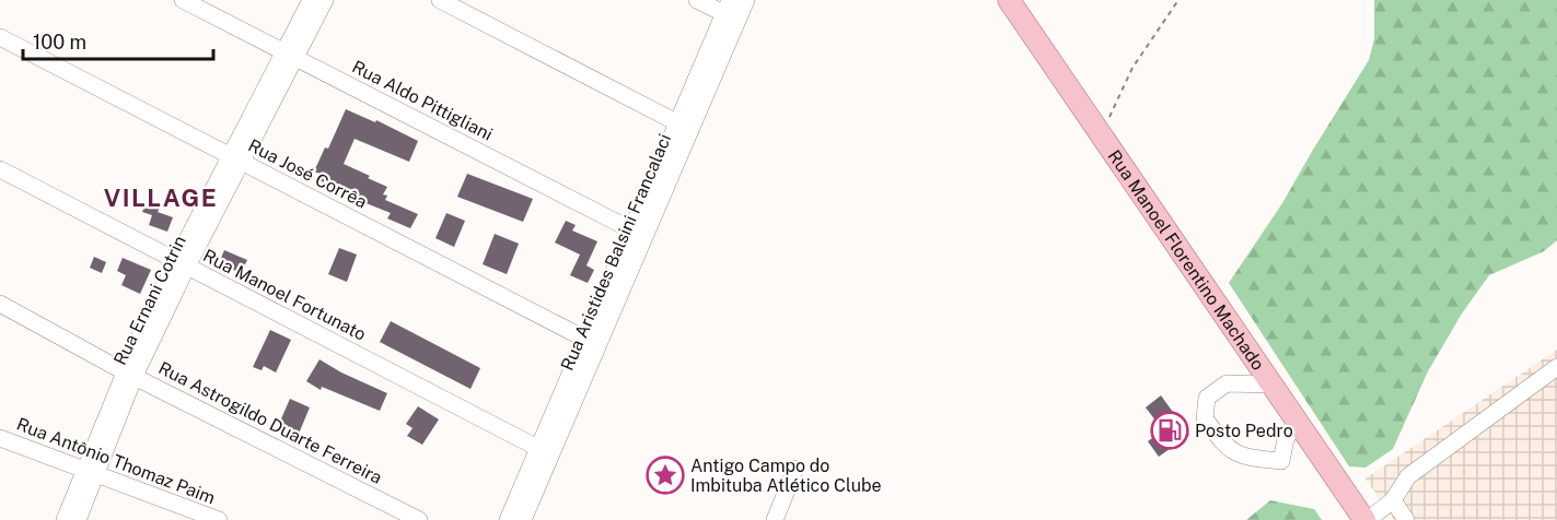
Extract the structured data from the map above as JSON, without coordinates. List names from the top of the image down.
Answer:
{
  "streets": {
    "main road": ["Rua Manoel Florentino Machado"],
    "street": [
      "Rua Aldo Pittigliani",
      "Rua José Corrêa",
      "Rua Aristides Balsini Francalaci",
      "Rua Manoel Fortunato",
      "Rua Ernani Cotrin",
      "Rua Astrogildo Duarte Ferreira",
      "Rua Antônio Thomaz Paim"
    ]
  },
  "crossings": [
    ["Rua Aldo Pittigliani", "Rua Aristides Balsini Francalaci"],
    ["Rua Aldo Pittigliani", "Rua Ernani Cotrin"],
    ["Rua José Corrêa", "Rua Aristides Balsini Francalaci"],
    ["Rua José Corrêa", "Rua Ernani Cotrin"],
    ["Rua Aristides Balsini Francalaci", "Rua Manoel Fortunato"],
    ["Rua Manoel Fortunato", "Rua Ernani Cotrin"],
    ["Rua Ernani Cotrin", "Rua Astrogildo Duarte Ferreira"],
    ["Rua Ernani Cotrin", "Rua Antônio Thomaz Paim"]
  ],
  "districts": ["VILLAGE"],
  "places": {
    "fuel station": ["Posto Pedro"],
    "place": ["Antigo Campo do Imbituba Atlético Clube"]
  },
  "scale_bar": "100 m"
}
